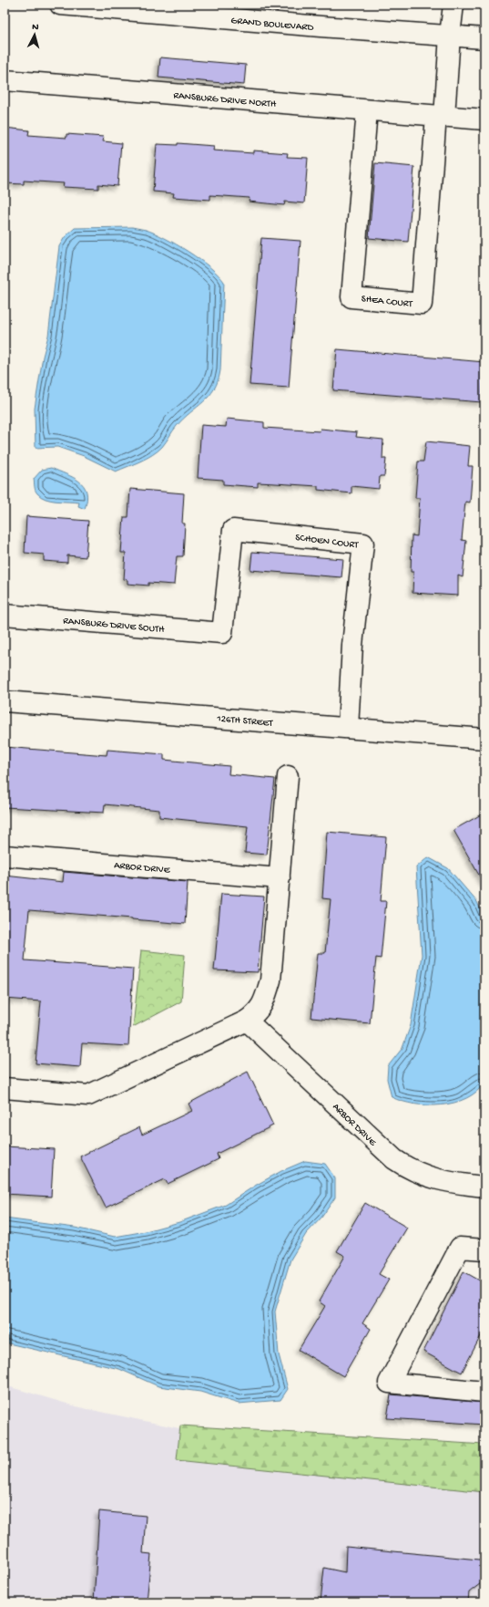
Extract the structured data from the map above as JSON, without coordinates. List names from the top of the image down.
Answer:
{
  "streets": {
    "street": [
      "GRAND BOULEVARD",
      "RANSBURG DRIVE NORTH",
      "SHEA COURT",
      "SCHOEN COURT",
      "RANSBURG DRIVE SOUTH",
      "126TH STREET",
      "ARBOR DRIVE"
    ]
  },
  "crossings": [
    ["RANSBURG DRIVE NORTH", "SHEA COURT"],
    ["SCHOEN COURT", "RANSBURG DRIVE SOUTH"],
    ["SCHOEN COURT", "126TH STREET"]
  ],
  "north": "top"
}
